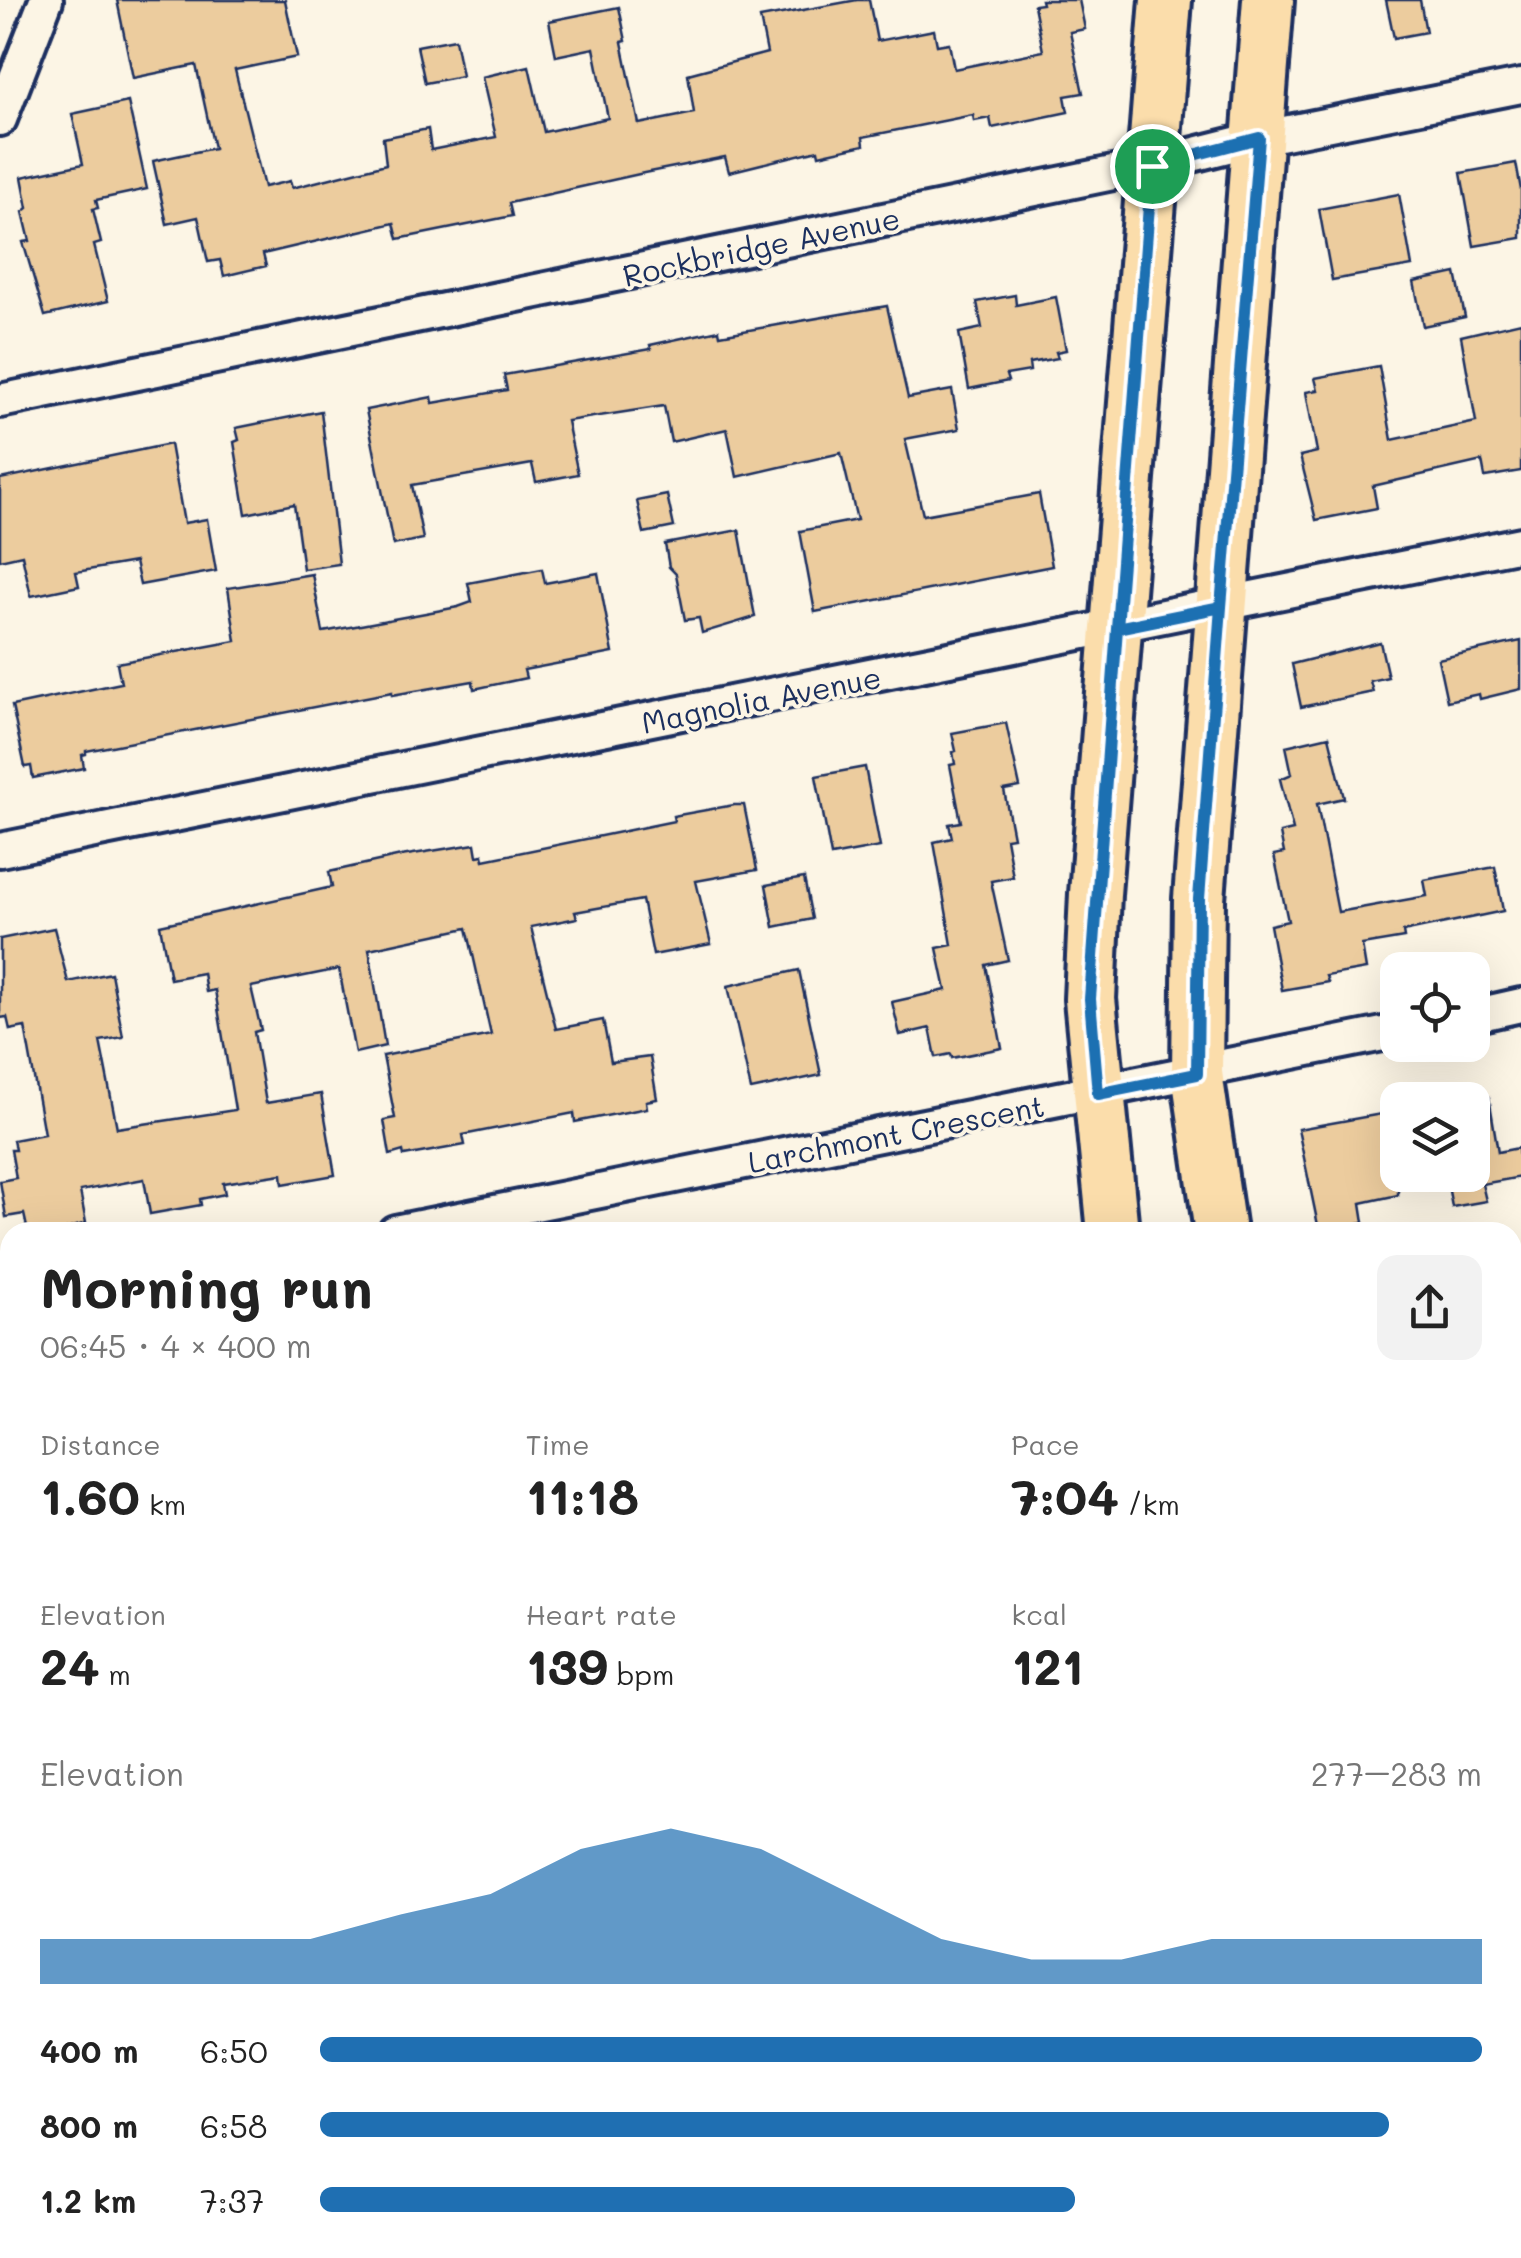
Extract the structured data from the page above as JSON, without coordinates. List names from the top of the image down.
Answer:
{
  "streets": {
    "street": ["Rockbridge Avenue", "Magnolia Avenue", "Larchmont Crescent"]
  },
  "page": {
    "heading": ["Morning run", "06:45 · 4 × 400 m"],
    "stats": [
      ["Distance", "1.60 km"],
      ["Time", "11:18"],
      ["Pace", "7:04 /km"],
      ["Elevation", "24 m"],
      ["Heart rate", "139 bpm"],
      ["kcal", "121"]
    ],
    "chart": ["Elevation", "277–283 m"],
    "list": [
      {
        "name": "400 m",
        "note": "6:50"
      },
      {
        "name": "800 m",
        "note": "6:58"
      },
      {
        "name": "1.2 km",
        "note": "7:37"
      }
    ]
  }
}
